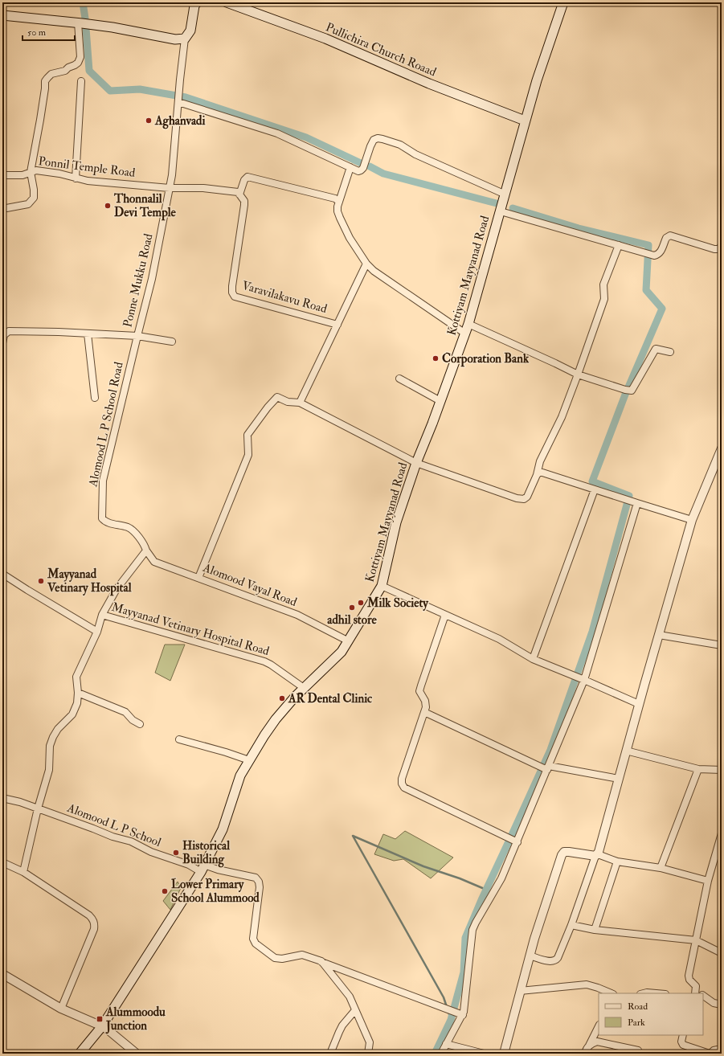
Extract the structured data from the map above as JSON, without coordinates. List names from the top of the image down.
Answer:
{
  "streets": {
    "main road": ["Pullichira Church Roaad", "Kottiyam Mayyanad Road"],
    "street": [
      "Ponnil Temple Road",
      "Ponne Mukku Road",
      "Varavilakavu Road",
      "Alomood L P School Road",
      "Alomood Vayal Road",
      "Mayyanad Vetinary Hospital Road",
      "Alomood L P School"
    ]
  },
  "crossings": [
    ["Pullichira Church Roaad", "Kottiyam Mayyanad Road"],
    ["Ponnil Temple Road", "Ponne Mukku Road"],
    ["Ponnil Temple Road", "Varavilakavu Road"],
    ["Kottiyam Mayyanad Road", "Alomood Vayal Road"],
    ["Kottiyam Mayyanad Road", "Mayyanad Vetinary Hospital Road"],
    ["Kottiyam Mayyanad Road", "Alomood L P School"],
    ["Ponne Mukku Road", "Alomood L P School Road"],
    ["Alomood L P School Road", "Alomood Vayal Road"]
  ],
  "places": {
    "other": [
      "Aghanvadi",
      "Thonnalil Devi Temple",
      "Corporation Bank",
      "Mayyanad Vetinary Hospital",
      "Milk Society",
      "adhil store",
      "AR Dental Clinic",
      "Historical Building",
      "Lower Primary School Alummood"
    ],
    "transit": ["Alummoodu Junction"]
  },
  "legend": ["Road", "Park"],
  "scale_bar": "50 m"
}
